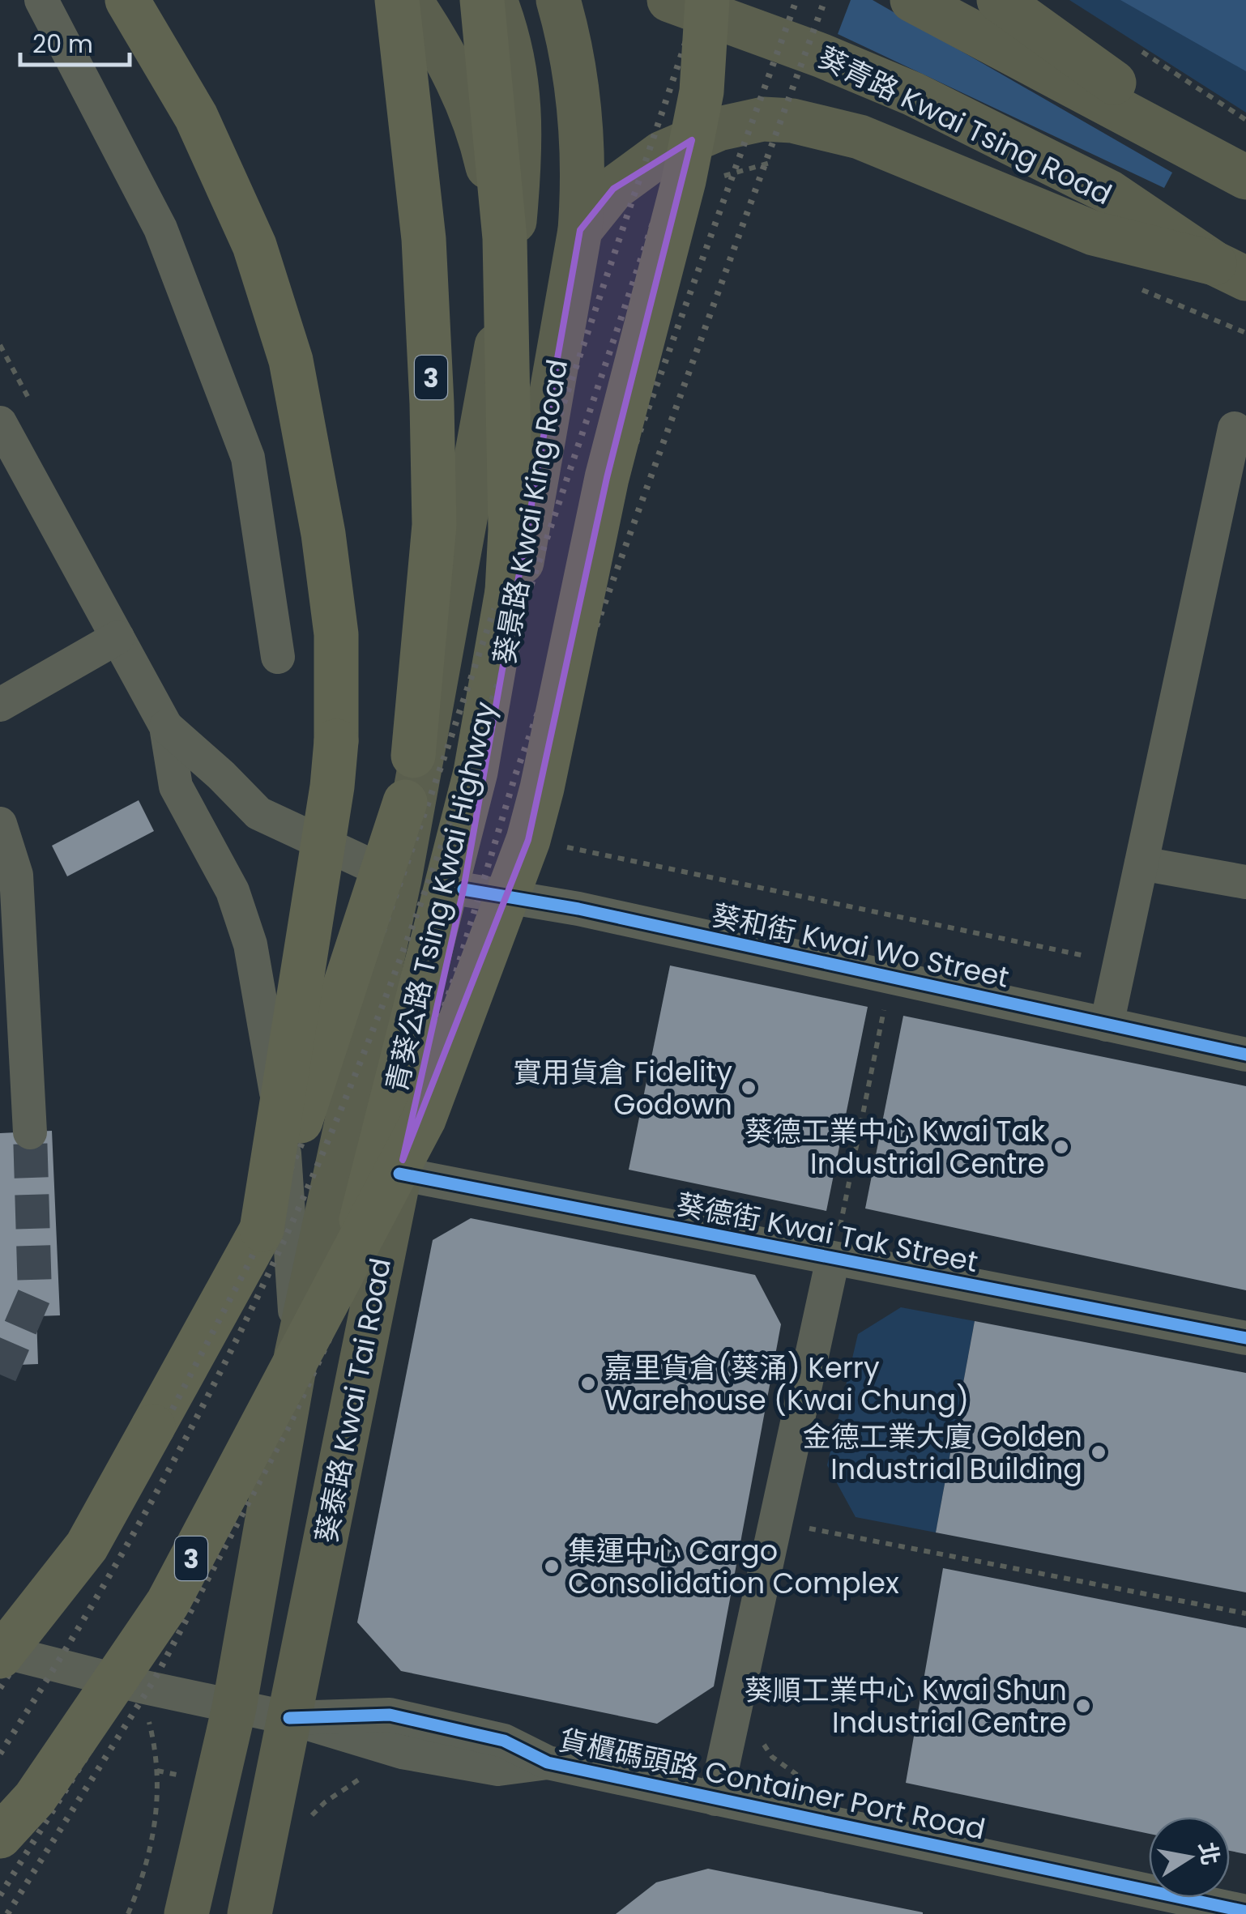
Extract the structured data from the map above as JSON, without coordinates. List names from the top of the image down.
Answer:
{
  "streets": {
    "highway": ["3", "青葵公路 Tsing Kwai Highway"],
    "main road": ["葵青路 Kwai Tsing Road", "葵景路 Kwai King Road", "葵泰路 Kwai Tai Road"],
    "street": ["葵和街 Kwai Wo Street", "葵德街 Kwai Tak Street", "貨櫃碼頭路 Container Port Road"]
  },
  "crossings": [
    ["葵景路 Kwai King Road", "葵和街 Kwai Wo Street"],
    ["葵景路 Kwai King Road", "葵泰路 Kwai Tai Road"],
    ["葵和街 Kwai Wo Street", "葵泰路 Kwai Tai Road"],
    ["葵德街 Kwai Tak Street", "葵泰路 Kwai Tai Road"],
    ["葵泰路 Kwai Tai Road", "貨櫃碼頭路 Container Port Road"]
  ],
  "places": [
    "實用貨倉 Fidelity Godown",
    "葵德工業中心 Kwai Tak Industrial Centre",
    "嘉里貨倉(葵涌) Kerry Warehouse (Kwai Chung)",
    "金德工業大廈 Golden Industrial Building",
    "集運中心 Cargo Consolidation Complex",
    "葵順工業中心 Kwai Shun Industrial Centre"
  ],
  "scale_bar": "20 m",
  "north": "right"
}
